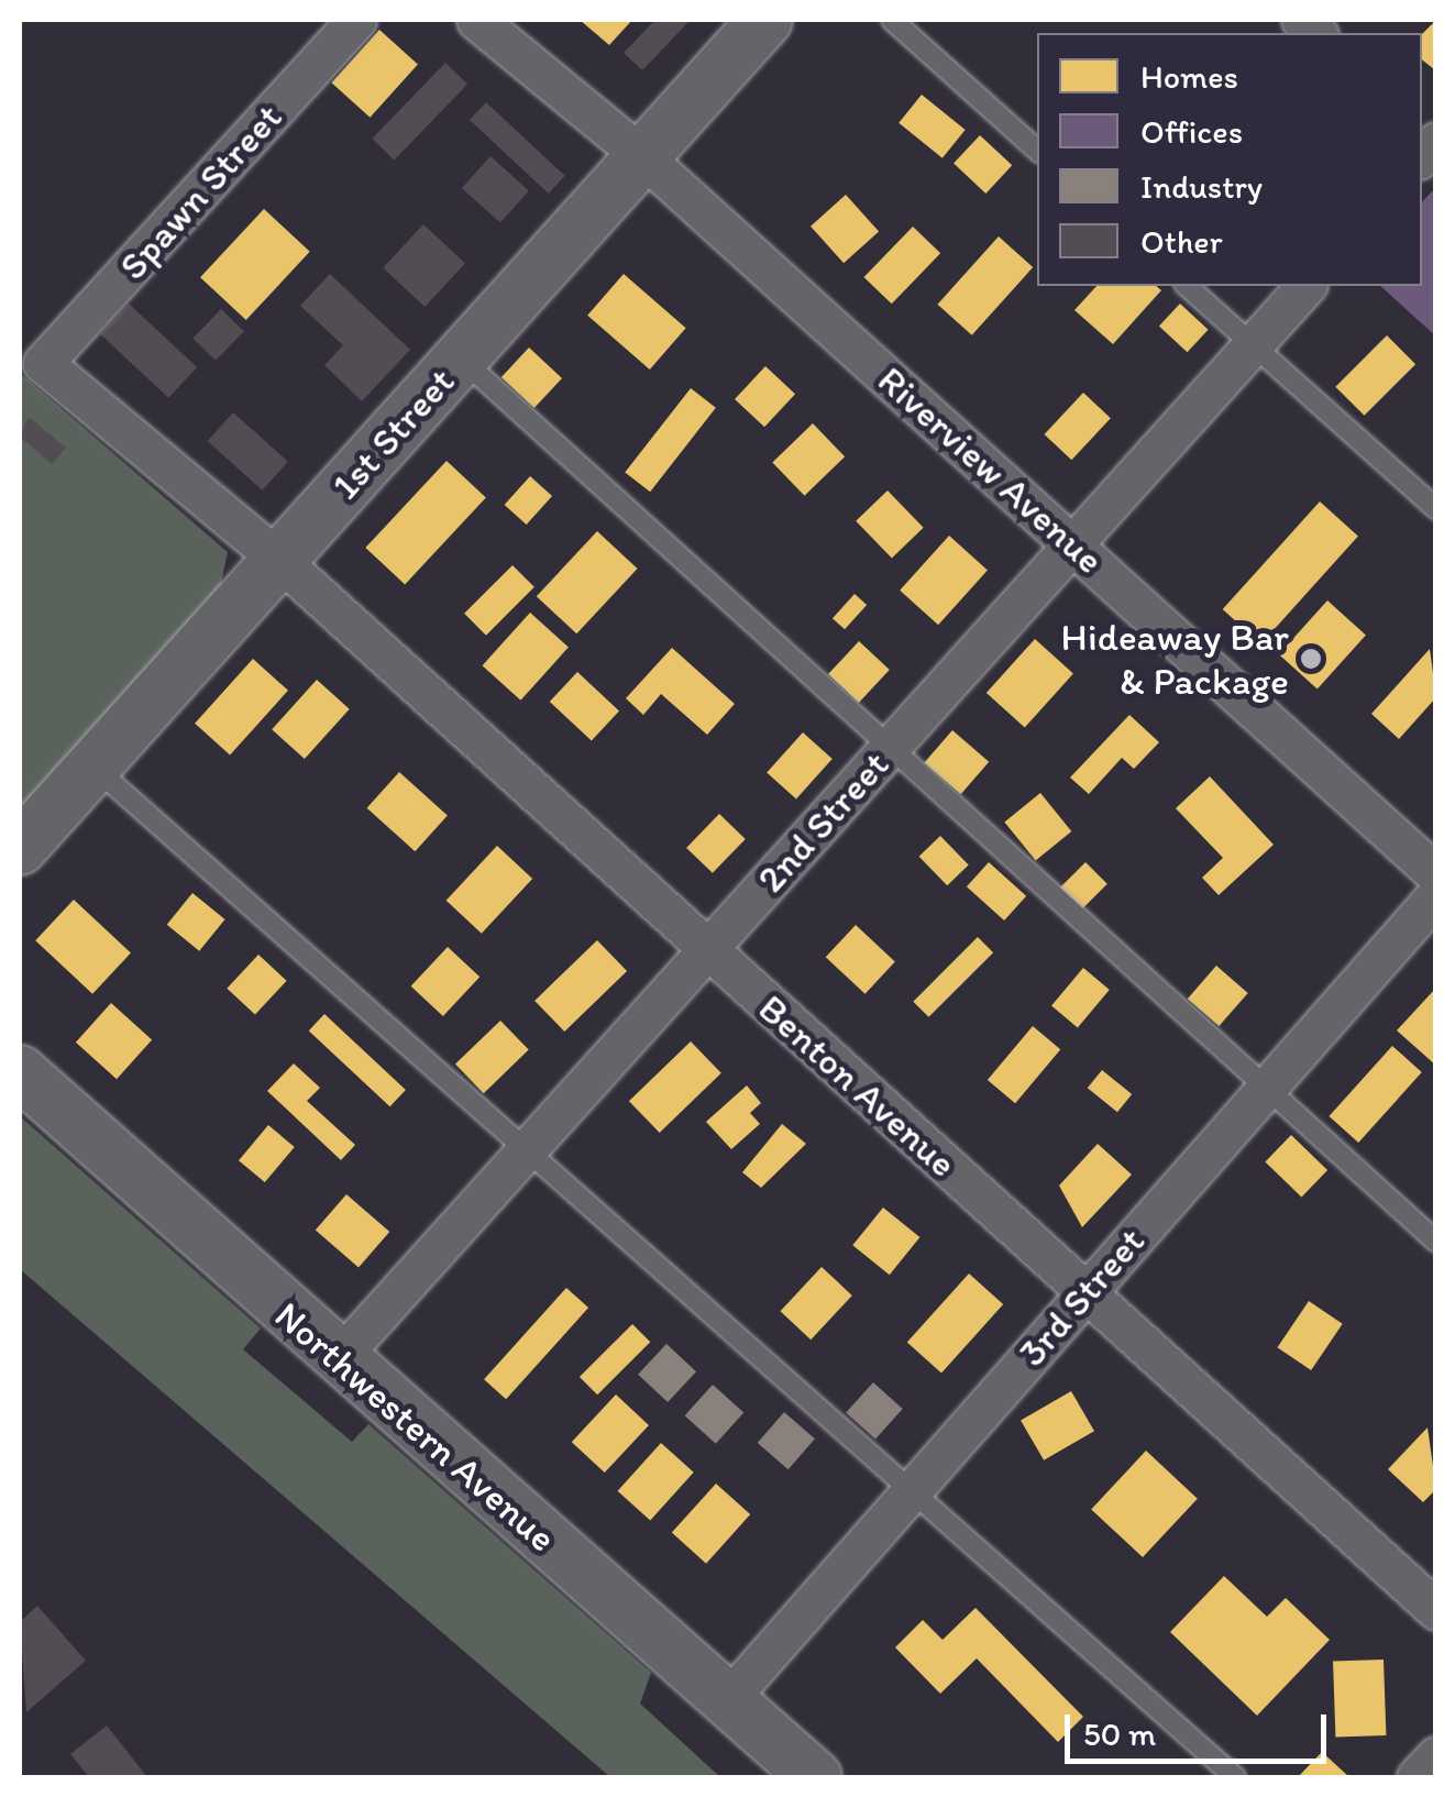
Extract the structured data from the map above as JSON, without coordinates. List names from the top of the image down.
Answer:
{
  "streets": {
    "street": [
      "Spawn Street",
      "1st Street",
      "Riverview Avenue",
      "2nd Street",
      "Benton Avenue",
      "3rd Street",
      "Northwestern Avenue"
    ]
  },
  "crossings": [
    ["Spawn Street", "Benton Avenue"],
    ["1st Street", "Riverview Avenue"],
    ["1st Street", "Benton Avenue"],
    ["Riverview Avenue", "2nd Street"],
    ["2nd Street", "Benton Avenue"],
    ["2nd Street", "Northwestern Avenue"],
    ["Benton Avenue", "3rd Street"],
    ["3rd Street", "Northwestern Avenue"]
  ],
  "places": ["Hideaway Bar & Package"],
  "legend": [
    "Homes",
    "Offices",
    "Industry",
    "Other"
  ],
  "scale_bar": "50 m"
}
